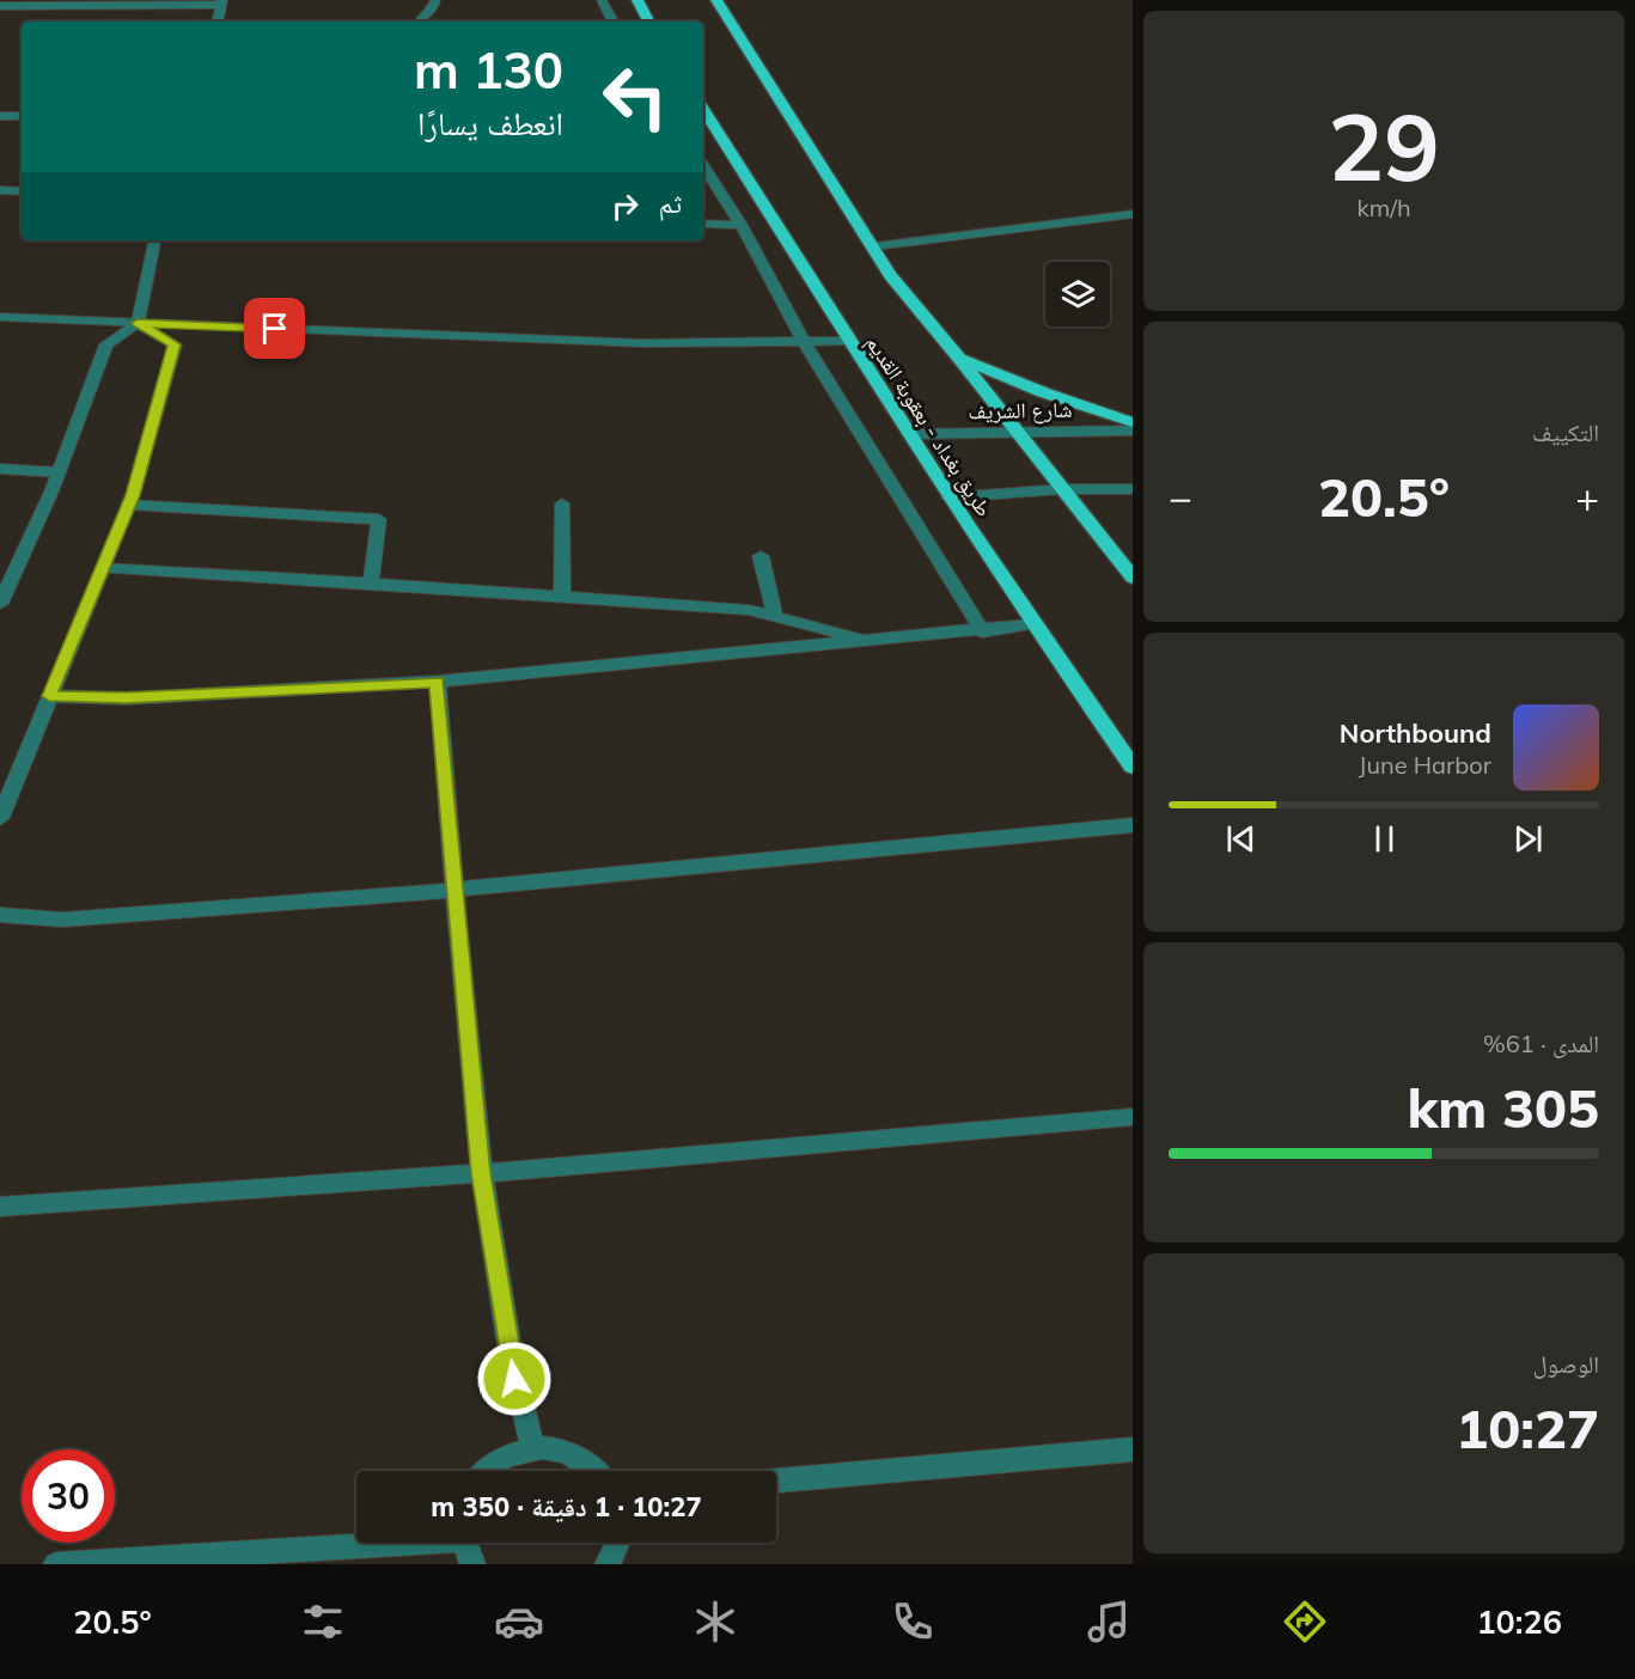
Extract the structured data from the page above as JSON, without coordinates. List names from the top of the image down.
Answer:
{
  "streets": {
    "highway": ["طريق بغداد - بعقوبة القديم"],
    "street": ["شارع الشريف"]
  },
  "crossings": [
    ["شارع الشريف", "طريق بغداد - بعقوبة القديم"]
  ],
  "page": {
    "tile": [
      ["29", "km/h"],
      "التكييف",
      ["المدى · 61%", "305 km"],
      ["الوصول", "10:27"]
    ],
    "turn": ["130 m", "انعطف يسارًا"],
    "then": "ثم",
    "heat": ["−", "20.5°", "+"],
    "song": ["Northbound", "June Harbor"],
    "limit": "30",
    "trip": "10:27 · 1 دقيقة · 350 m",
    "tabs": ["10:26", "20.5°"]
  }
}
